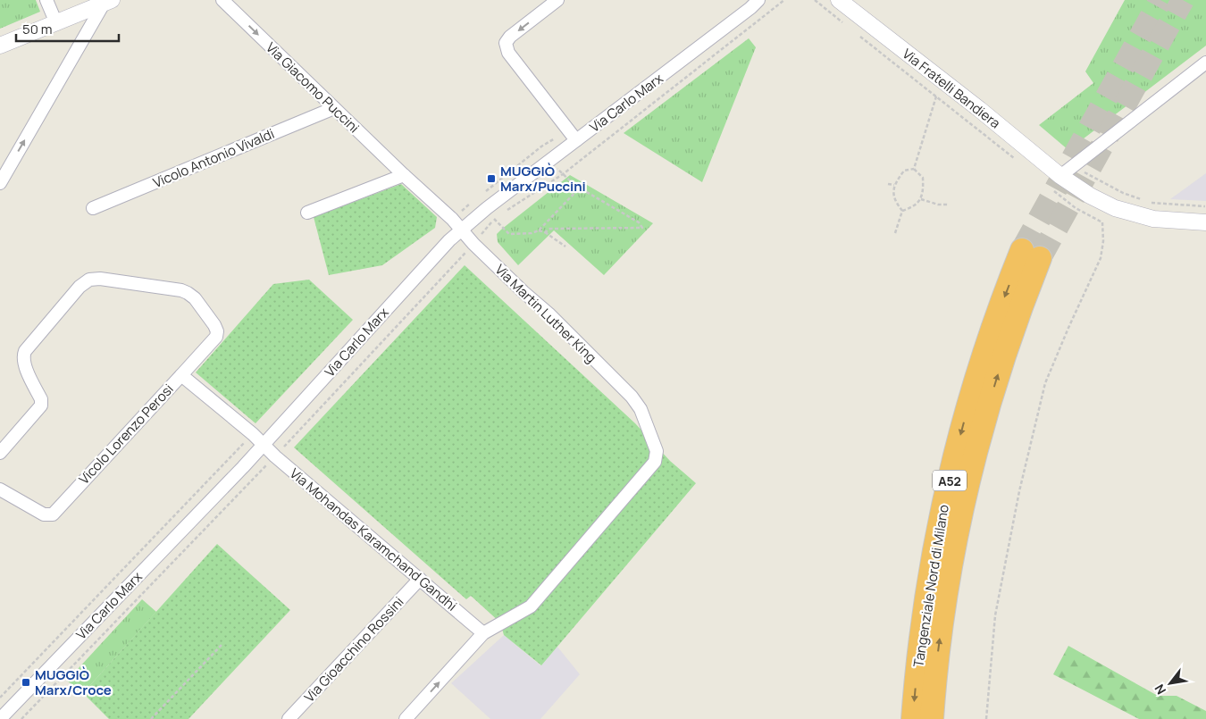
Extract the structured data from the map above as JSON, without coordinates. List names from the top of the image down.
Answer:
{
  "streets": {
    "highway": ["A52", "Tangenziale Nord di Milano"],
    "street": [
      "Via Giacomo Puccini",
      "Via Fratelli Bandiera",
      "Via Carlo Marx",
      "Vicolo Antonio Vivaldi",
      "Via Martin Luther King",
      "Vicolo Lorenzo Perosi",
      "Via Mohandas Karamchand Gandhi",
      "Via Gioacchino Rossini"
    ]
  },
  "crossings": [
    ["Via Giacomo Puccini", "Via Carlo Marx"],
    ["Via Giacomo Puccini", "Vicolo Antonio Vivaldi"],
    ["Via Giacomo Puccini", "Via Martin Luther King"],
    ["Via Carlo Marx", "Via Martin Luther King"],
    ["Via Carlo Marx", "Vicolo Lorenzo Perosi"],
    ["Via Carlo Marx", "Via Mohandas Karamchand Gandhi"],
    ["Via Martin Luther King", "Via Mohandas Karamchand Gandhi"],
    ["Vicolo Lorenzo Perosi", "Via Mohandas Karamchand Gandhi"],
    ["Via Mohandas Karamchand Gandhi", "Via Gioacchino Rossini"]
  ],
  "one_way": ["Via Giacomo Puccini"],
  "places": {
    "transit": ["MUGGIÒ Marx/Puccini", "MUGGIÒ Marx/Croce"]
  },
  "scale_bar": "50 m",
  "north": "bottom left"
}
